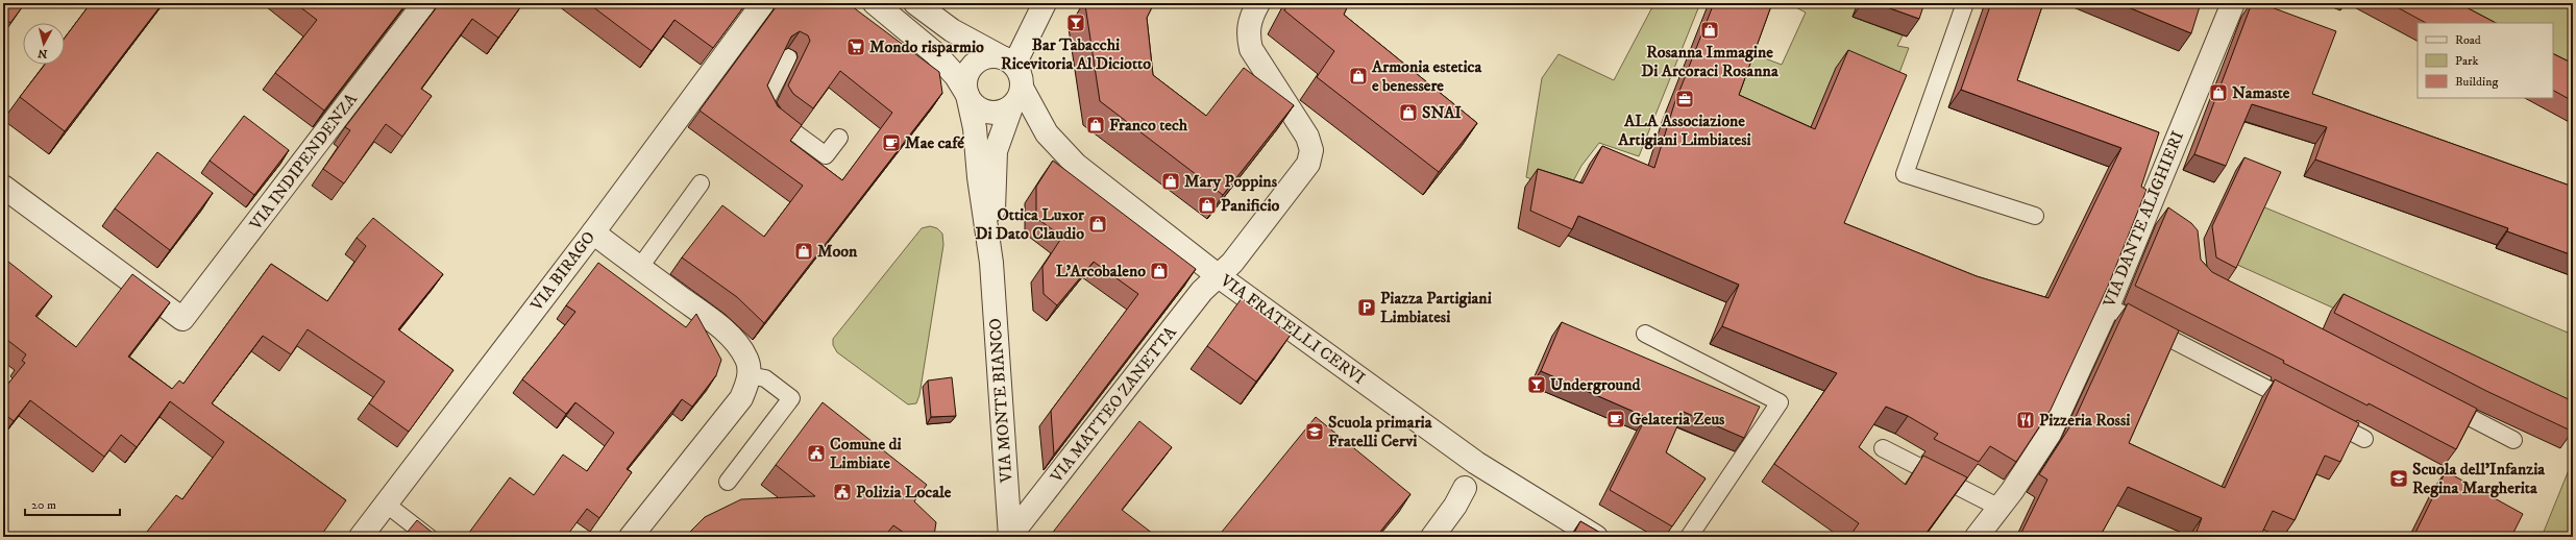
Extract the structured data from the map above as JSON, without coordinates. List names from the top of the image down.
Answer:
{
  "streets": {
    "street": [
      "VIA INDIPENDENZA",
      "VIA DANTE ALIGHIERI",
      "VIA BIRAGO",
      "VIA FRATELLI CERVI",
      "VIA MONTE BIANCO",
      "VIA MATTEO ZANETTA"
    ]
  },
  "crossings": [
    ["VIA FRATELLI CERVI", "VIA MATTEO ZANETTA"],
    ["VIA MONTE BIANCO", "VIA MATTEO ZANETTA"]
  ],
  "places": {
    "bar": ["Bar Tabacchi Ricevitoria Al Diciotto", "Underground"],
    "shop": [
      "Rosanna Immagine Di Arcoraci Rosanna",
      "Armonia estetica e benessere",
      "Namaste",
      "SNAI",
      "Franco tech",
      "Mary Poppins",
      "Panificio",
      "Ottica Luxor Di Dato Claudio",
      "Moon",
      "L'Arcobaleno"
    ],
    "supermarket": ["Mondo risparmio"],
    "office": ["ALA Associazione Artigiani Limbiatesi"],
    "cafe": ["Mae café", "Gelateria Zeus"],
    "parking": ["Piazza Partigiani Limbiatesi"],
    "restaurant": ["Pizzeria Rossi"],
    "school or university": ["Scuola primaria Fratelli Cervi", "Scuola dell'Infanzia Regina Margherita"],
    "public building": ["Comune di Limbiate", "Polizia Locale"]
  },
  "legend": ["Road", "Park", "Building"],
  "scale_bar": "20 m",
  "north": "bottom"
}
